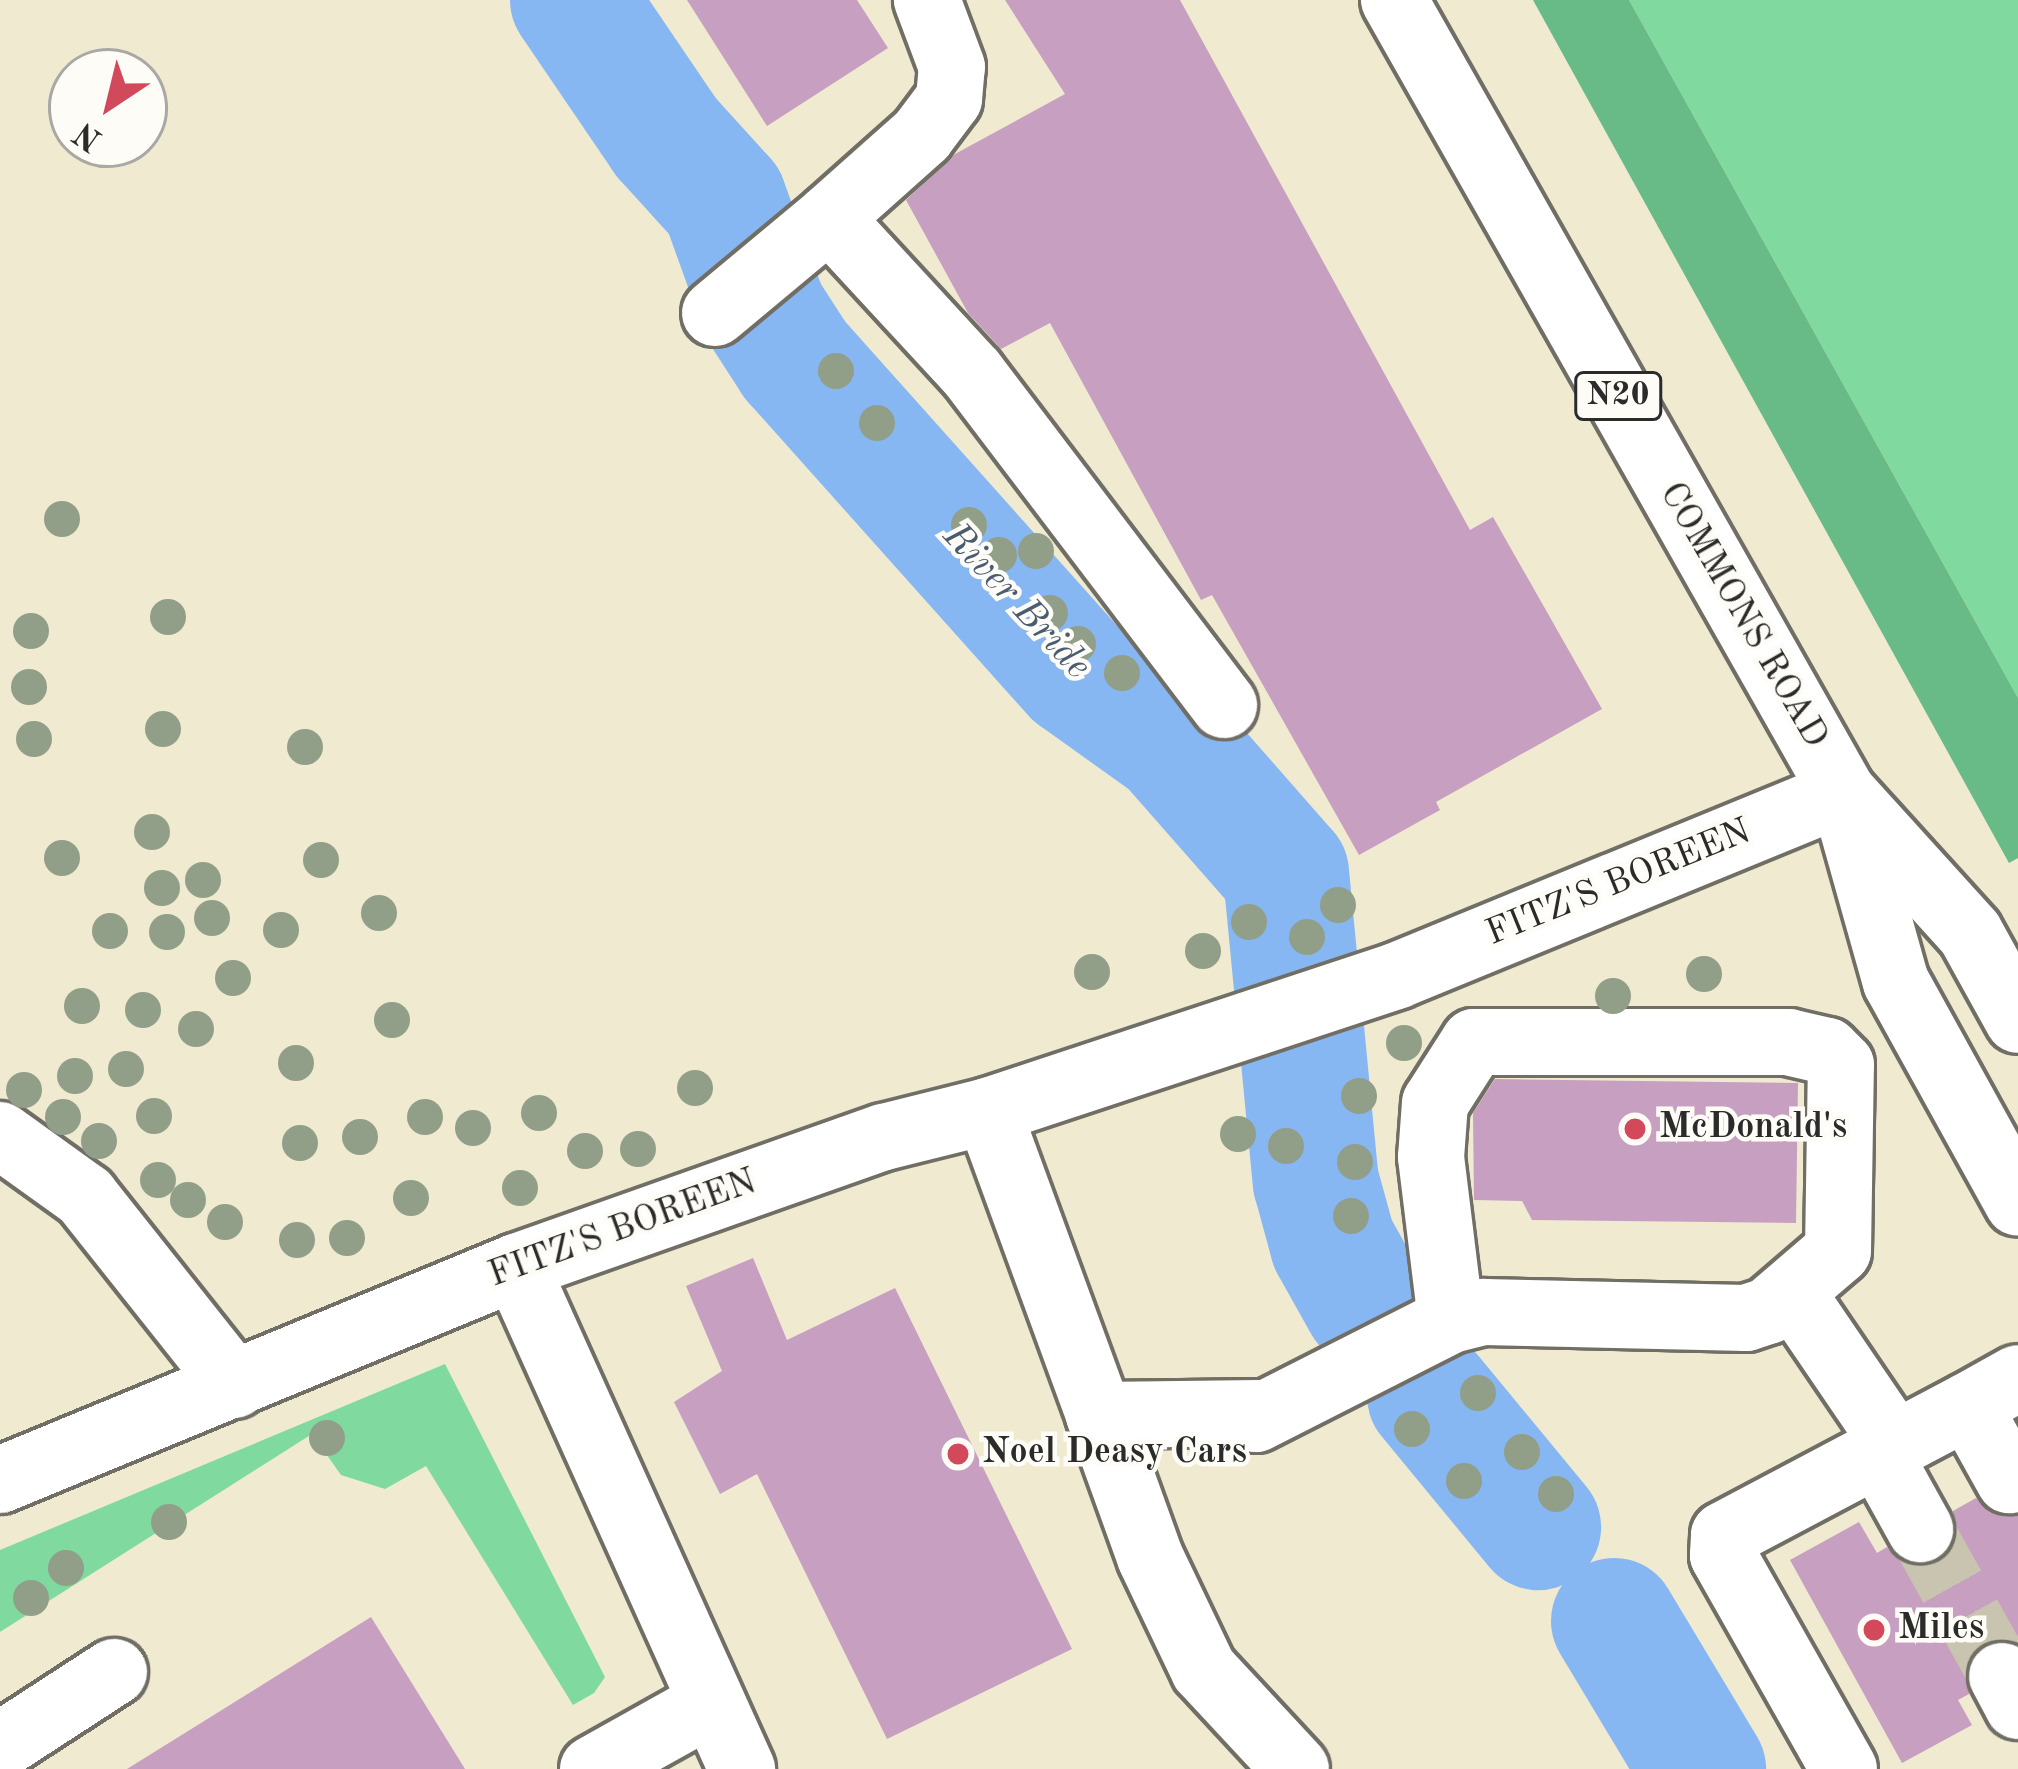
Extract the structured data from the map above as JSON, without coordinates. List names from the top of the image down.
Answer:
{
  "streets": {
    "main road": ["N20", "COMMONS ROAD", "FITZ'S BOREEN"]
  },
  "crossings": [
    ["COMMONS ROAD", "FITZ'S BOREEN"]
  ],
  "water": ["River Bride"],
  "places": ["McDonald's", "Noel Deasy Cars", "Miles"],
  "north": "bottom left"
}
